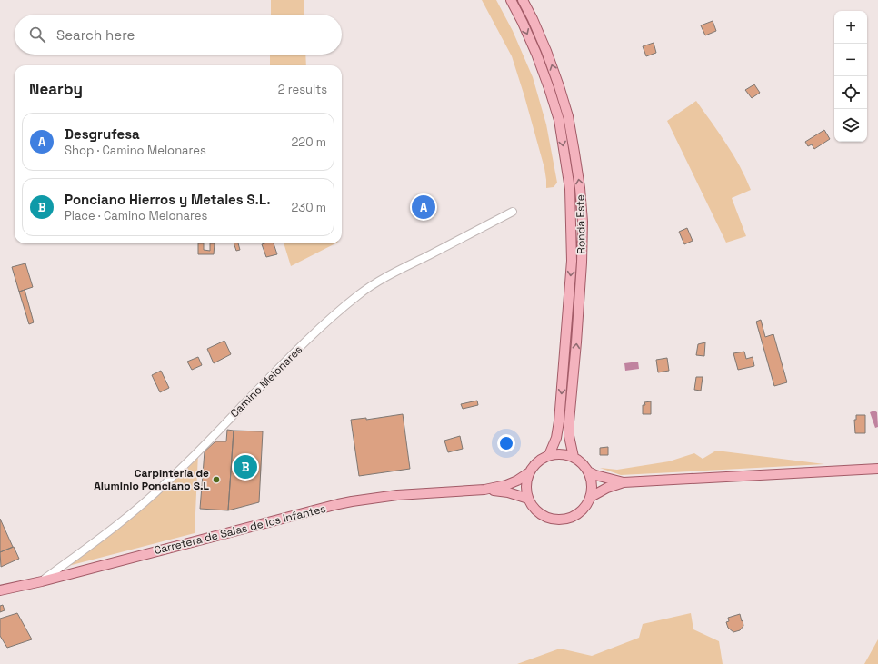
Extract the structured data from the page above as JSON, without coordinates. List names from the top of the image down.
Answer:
{
  "streets": {
    "main road": ["Ronda Este", "Carretera de Salas de los Infantes"],
    "street": ["Camino Melonares"]
  },
  "crossings": [
    ["Ronda Este", "Carretera de Salas de los Infantes"],
    ["Camino Melonares", "Carretera de Salas de los Infantes"]
  ],
  "places": ["Carpintería de Aluminio Ponciano S.L"],
  "page": {
    "map_buttons": ["+", "−"],
    "search": "Search here",
    "heading": ["Nearby", "2 results"],
    "list": [
      {
        "mark": "A",
        "name": "Desgrufesa",
        "note": "Shop · Camino Melonares",
        "value": "220 m"
      },
      {
        "mark": "B",
        "name": "Ponciano Hierros y Metales S.L.",
        "note": "Place · Camino Melonares",
        "value": "230 m"
      }
    ],
    "pins": ["A", "B"]
  }
}
